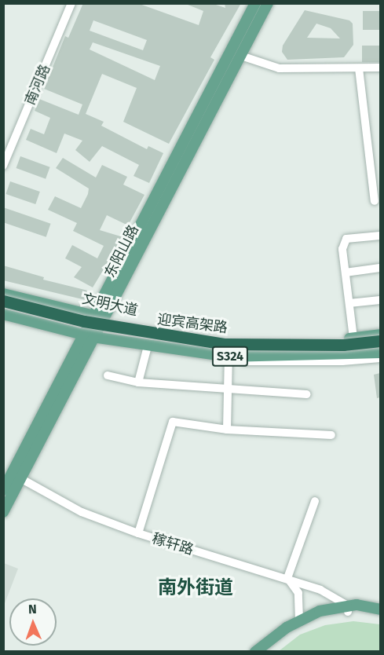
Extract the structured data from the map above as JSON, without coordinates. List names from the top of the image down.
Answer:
{
  "streets": {
    "highway": ["迎宾高架路"],
    "main road": ["东阳山路", "文明大道", "S324"],
    "street": ["南河路", "稼轩路"]
  },
  "crossings": [
    ["东阳山路", "文明大道"],
    ["东阳山路", "S324"],
    ["东阳山路", "稼轩路"]
  ],
  "districts": ["南外街道"],
  "north": "top"
}
